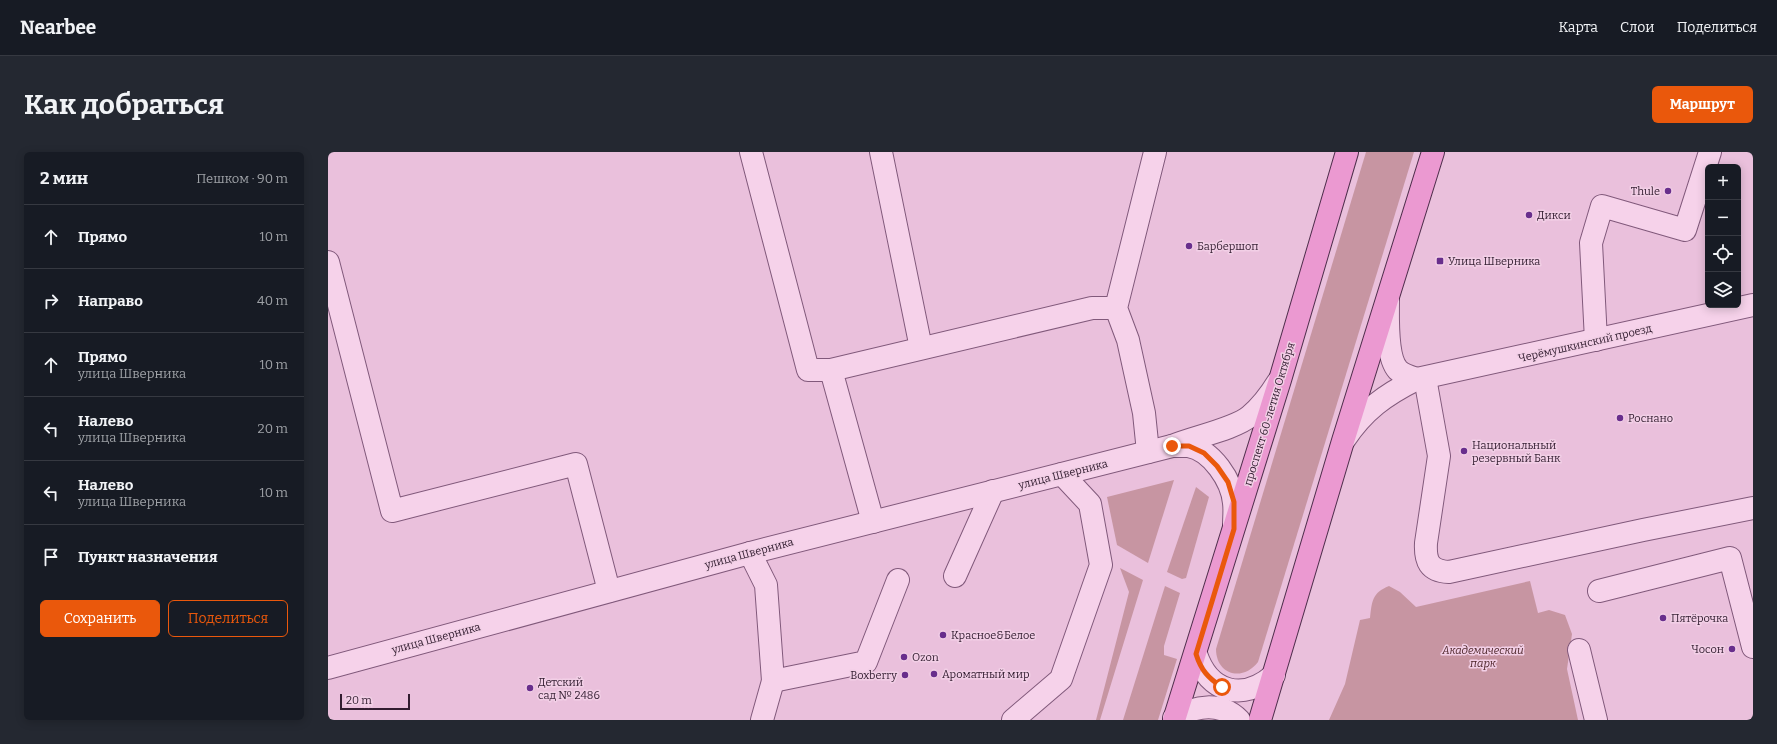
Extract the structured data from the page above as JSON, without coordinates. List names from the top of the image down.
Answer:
{
  "streets": {
    "main road": ["проспект 60-летия Октября"],
    "street": ["Черёмушкинский проезд", "улица Шверника"]
  },
  "crossings": [
    ["проспект 60-летия Октября", "улица Шверника"]
  ],
  "parks": ["Академический парк"],
  "places": {
    "other": [
      "Thule",
      "Дикси",
      "Барбершоп",
      "Роснано",
      "Национальный резервный Банк",
      "Пятёрочка",
      "Красное&Белое",
      "Чосон",
      "Ozon",
      "Ароматный мир",
      "Boxberry",
      "Детский сад № 2486"
    ],
    "transit": ["Улица Шверника"]
  },
  "scale_bar": "20 m",
  "page": {
    "header": "Nearbee",
    "nav": ["Карта", "Слои", "Поделиться"],
    "buttons": [
      "Маршрут",
      ["Сохранить", "Поделиться"]
    ],
    "title": "Как добраться",
    "heading": ["2 мин", "Пешком · 90 m"],
    "map_buttons": ["+", "−"],
    "list": [
      ["Прямо", "10 m"],
      ["Направо", "40 m"],
      ["Прямо", "улица Шверника", "10 m"],
      ["Налево", "улица Шверника", "20 m"],
      ["Налево", "улица Шверника", "10 m"],
      "Пункт назначения"
    ],
    "scale": "20 m"
  }
}
